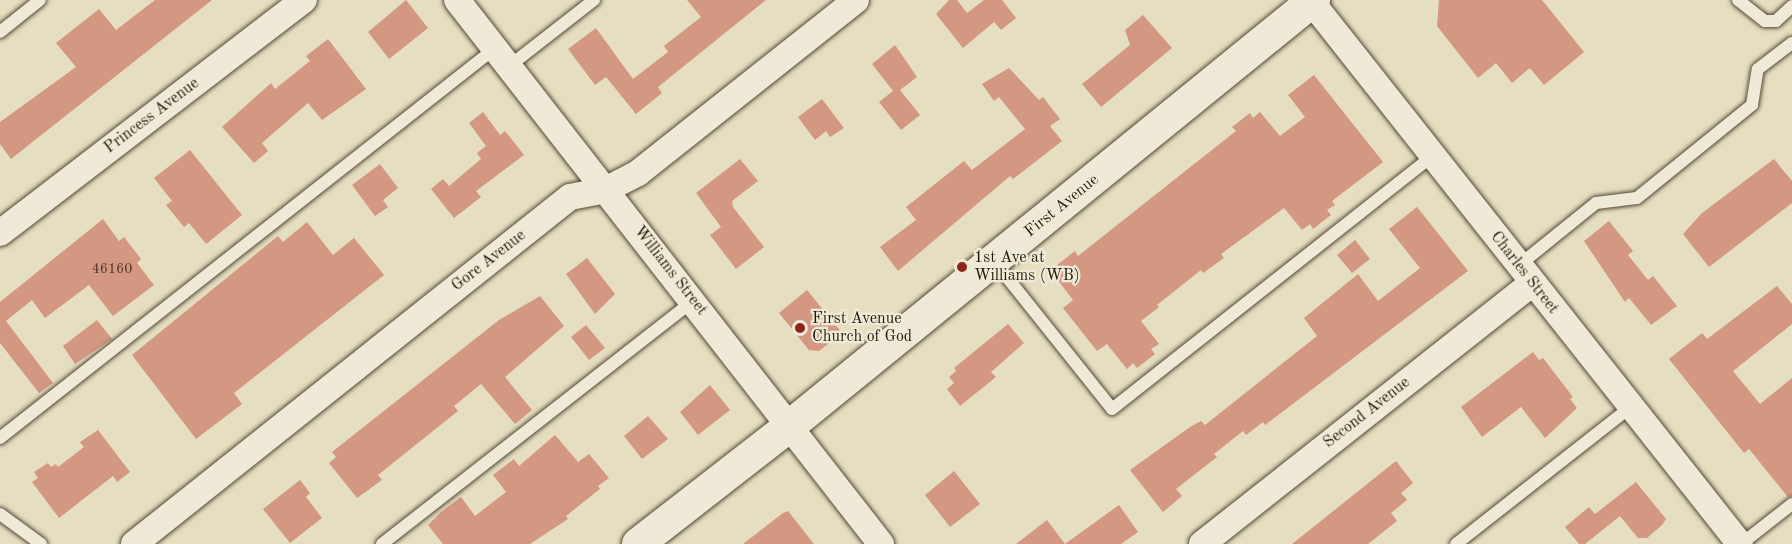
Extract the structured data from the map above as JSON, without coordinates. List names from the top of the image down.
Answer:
{
  "streets": {
    "street": [
      "Princess Avenue",
      "First Avenue",
      "Gore Avenue",
      "Williams Street",
      "Charles Street",
      "Second Avenue"
    ]
  },
  "crossings": [
    ["First Avenue", "Williams Street"],
    ["First Avenue", "Charles Street"],
    ["Gore Avenue", "Williams Street"],
    ["Charles Street", "Second Avenue"]
  ],
  "places": ["1st Ave at Williams (WB)", "First Avenue Church of God"],
  "house_numbers": ["46160"]
}
